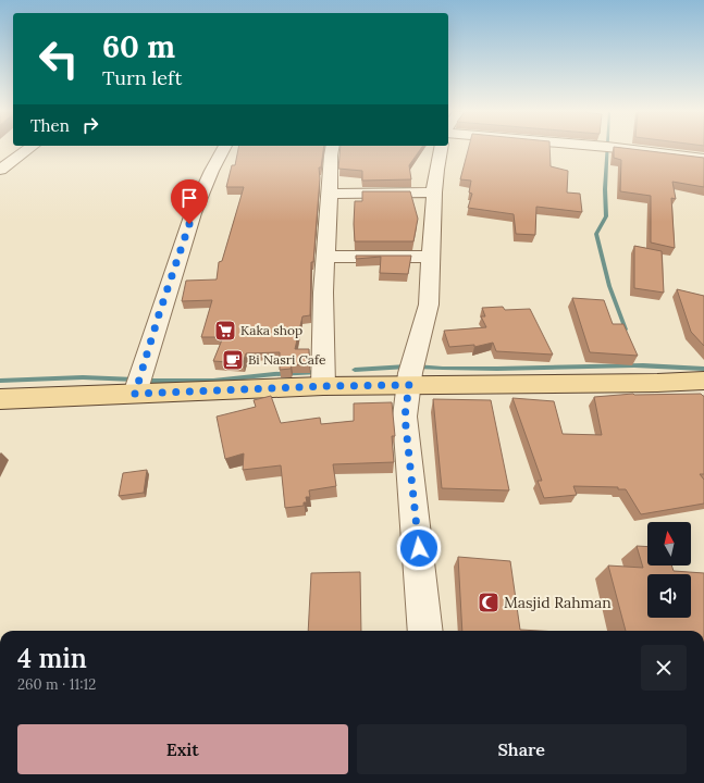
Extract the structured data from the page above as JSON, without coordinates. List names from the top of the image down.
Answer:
{
  "places": {
    "supermarket": ["Kaka shop"],
    "cafe": ["Bi Nasri Cafe"],
    "mosque": ["Masjid Rahman"]
  },
  "north": "top",
  "page": {
    "turn": ["60 m", "Turn left"],
    "then": "Then",
    "heading": ["4 min", "260 m · 11:12"],
    "buttons": ["Exit", "Share"]
  }
}
